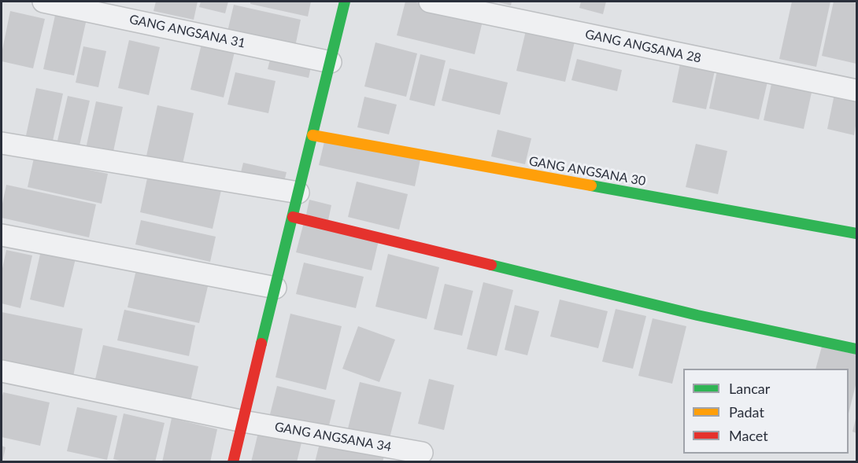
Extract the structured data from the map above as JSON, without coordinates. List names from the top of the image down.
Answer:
{
  "streets": {
    "street": [
      "GANG ANGSANA 31",
      "GANG ANGSANA 28",
      "GANG ANGSANA 30",
      "GANG ANGSANA 34"
    ]
  },
  "legend": ["Lancar", "Padat", "Macet"]
}
